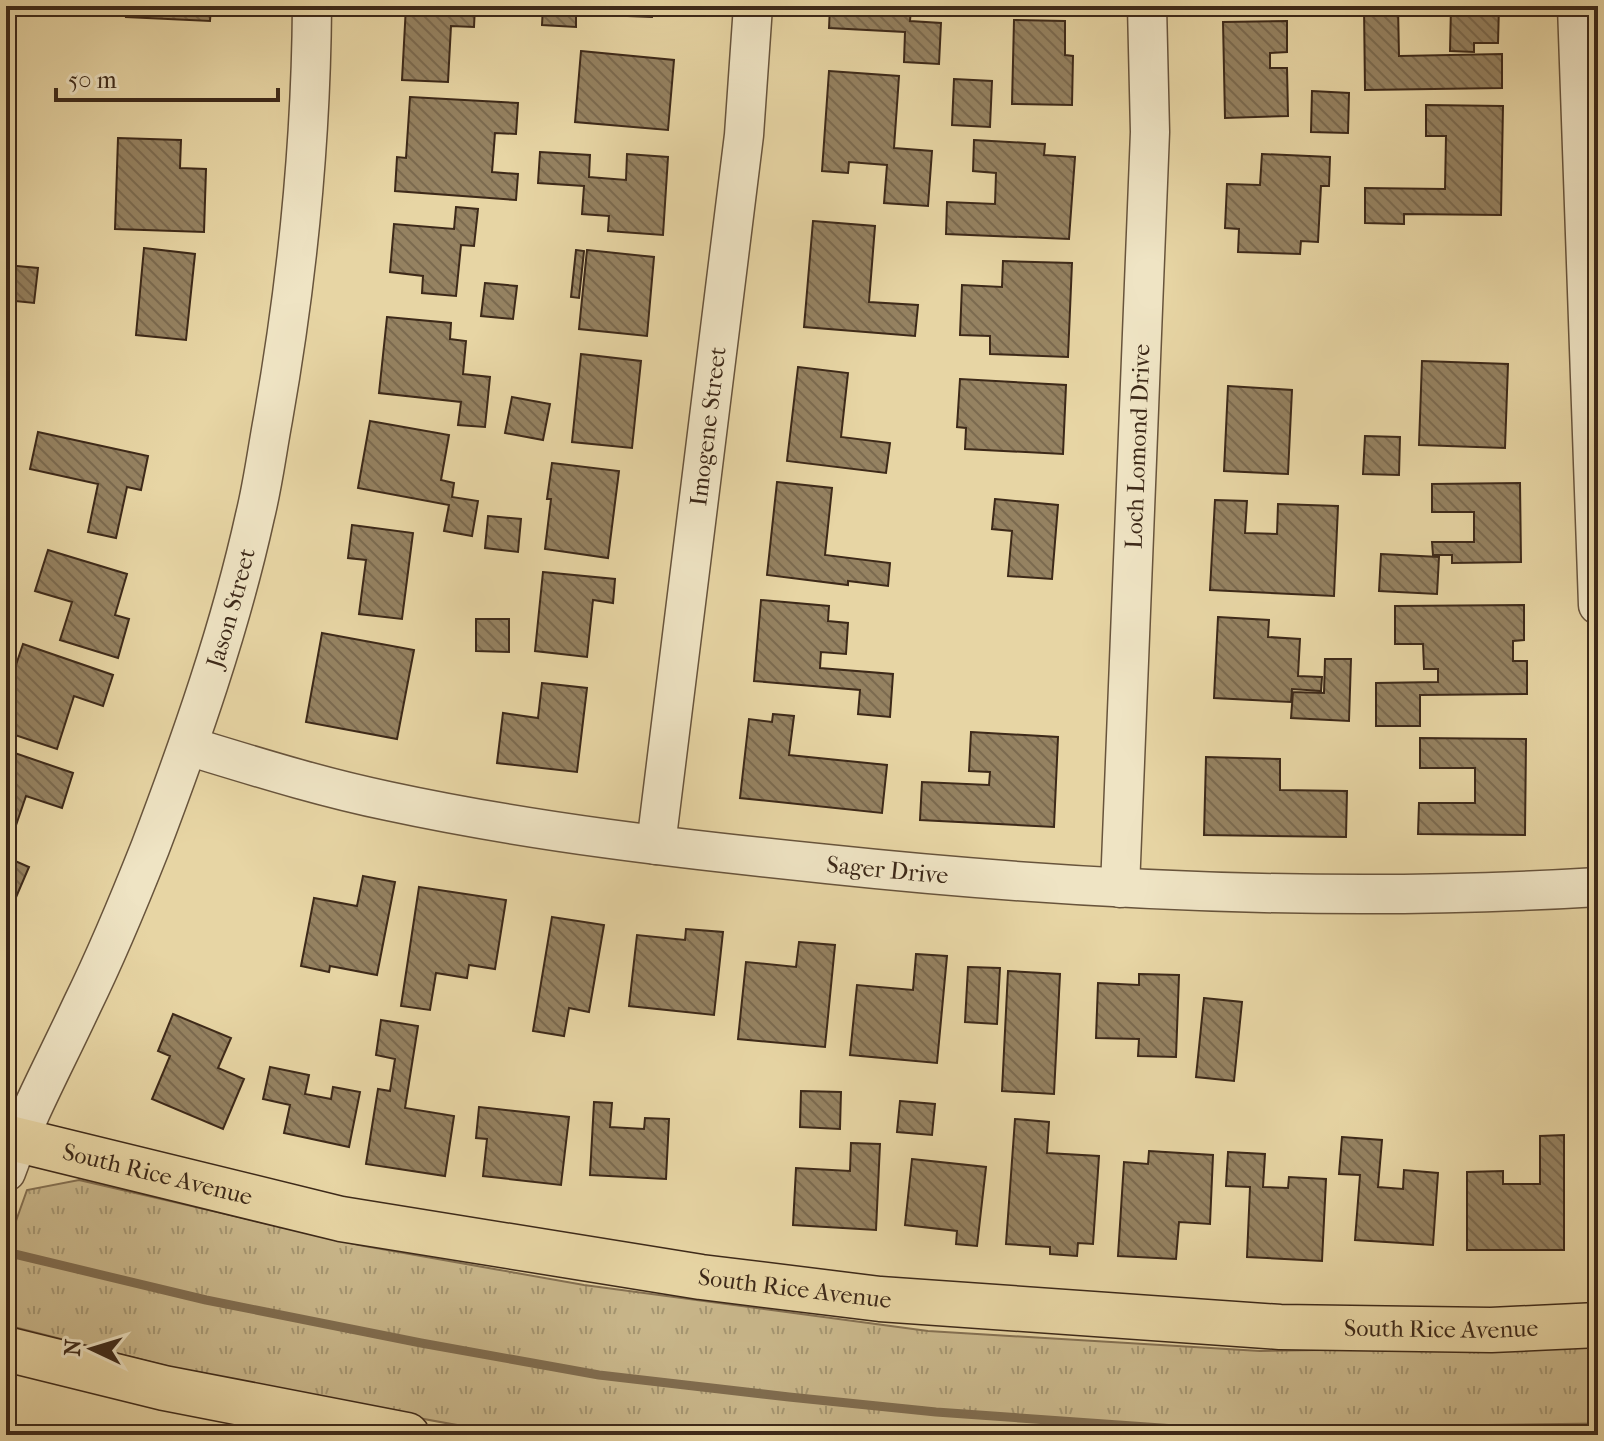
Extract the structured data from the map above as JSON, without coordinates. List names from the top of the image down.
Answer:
{
  "streets": {
    "main road": ["South Rice Avenue"],
    "street": [
      "Imogene Street",
      "Loch Lomond Drive",
      "Jason Street",
      "Sager Drive"
    ]
  },
  "crossings": [
    ["Imogene Street", "Sager Drive"],
    ["Loch Lomond Drive", "Sager Drive"],
    ["Jason Street", "Sager Drive"],
    ["Jason Street", "South Rice Avenue"]
  ],
  "scale_bar": "50 m",
  "north": "left"
}
